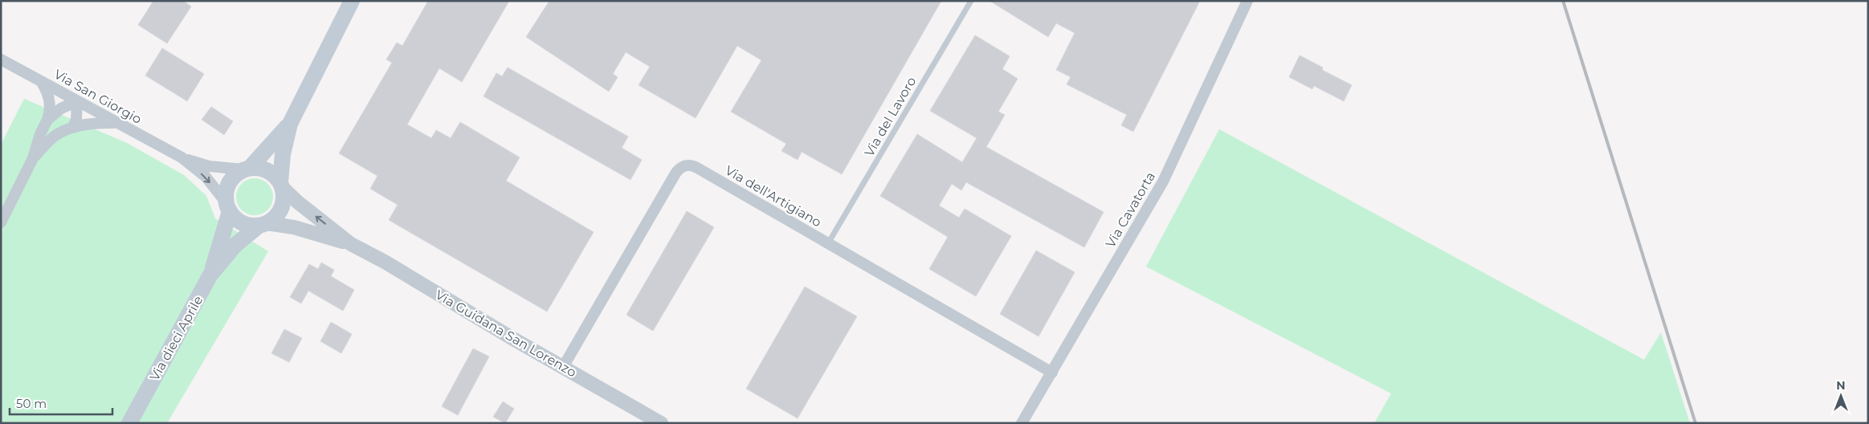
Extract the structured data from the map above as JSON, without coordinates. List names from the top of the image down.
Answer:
{
  "streets": {
    "main road": ["Via dieci Aprile"],
    "street": [
      "Via San Giorgio",
      "Via dell'Artigiano",
      "Via Cavatorta",
      "Via Guidana San Lorenzo"
    ],
    "lane": ["Via del Lavoro"]
  },
  "crossings": [
    ["Via San Giorgio", "Via dieci Aprile"],
    ["Via del Lavoro", "Via dell'Artigiano"],
    ["Via dell'Artigiano", "Via Cavatorta"],
    ["Via dell'Artigiano", "Via Guidana San Lorenzo"]
  ],
  "scale_bar": "50 m",
  "north": "top"
}
